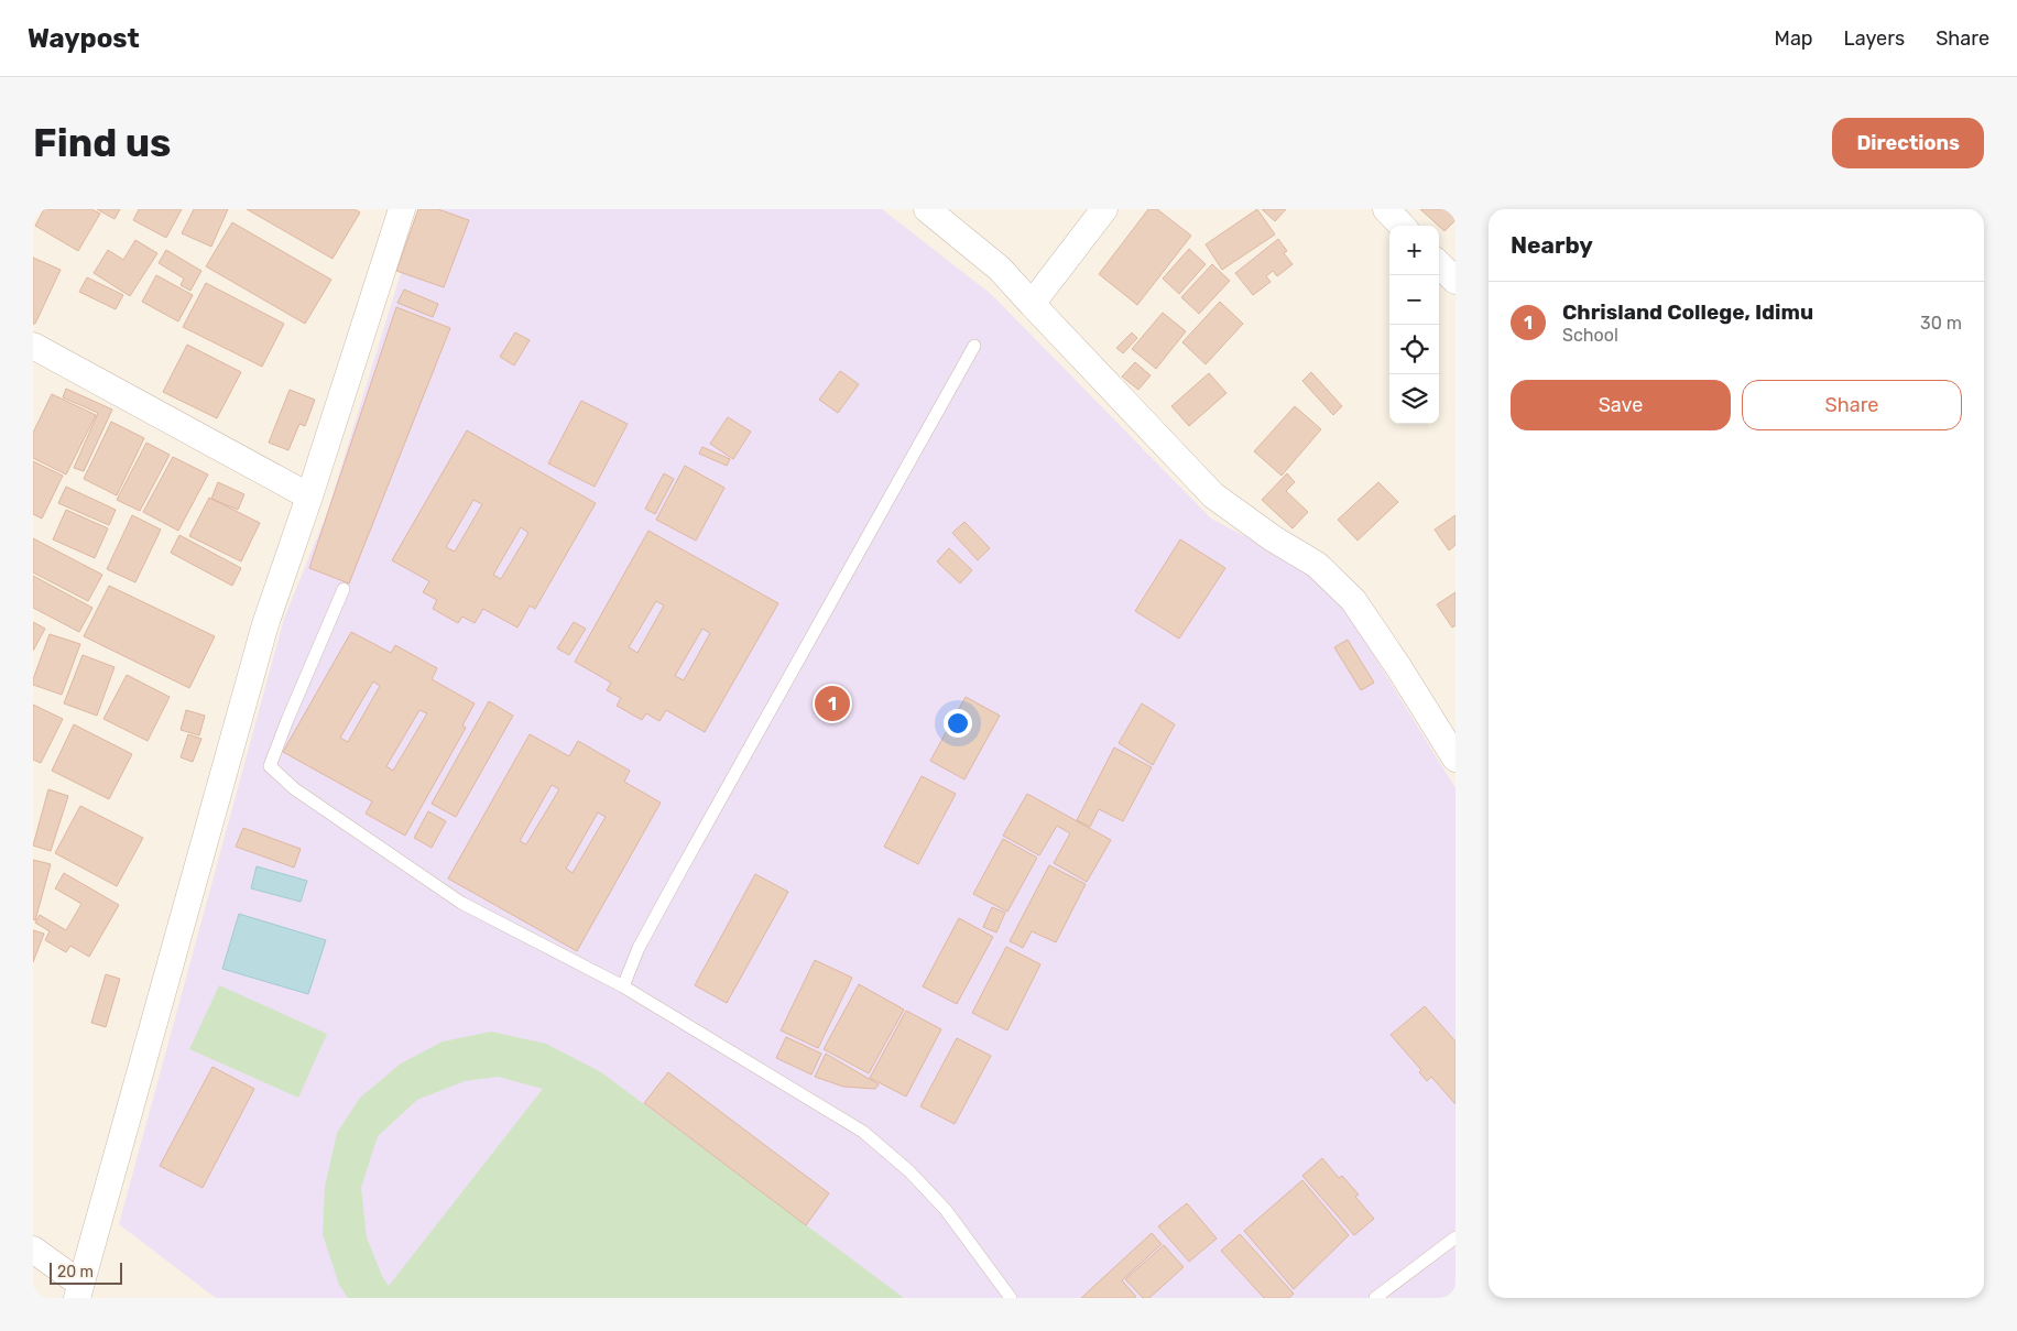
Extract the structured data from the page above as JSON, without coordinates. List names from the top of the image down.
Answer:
{
  "scale_bar": "20 m",
  "page": {
    "header": "Waypost",
    "nav": ["Map", "Layers", "Share"],
    "buttons": [
      "Directions",
      ["Save", "Share"]
    ],
    "title": "Find us",
    "heading": "Nearby",
    "map_buttons": ["+", "−"],
    "list": [
      {
        "mark": "1",
        "name": "Chrisland College, Idimu",
        "note": "School",
        "value": "30 m"
      }
    ],
    "pins": "1",
    "scale": "20 m"
  }
}
